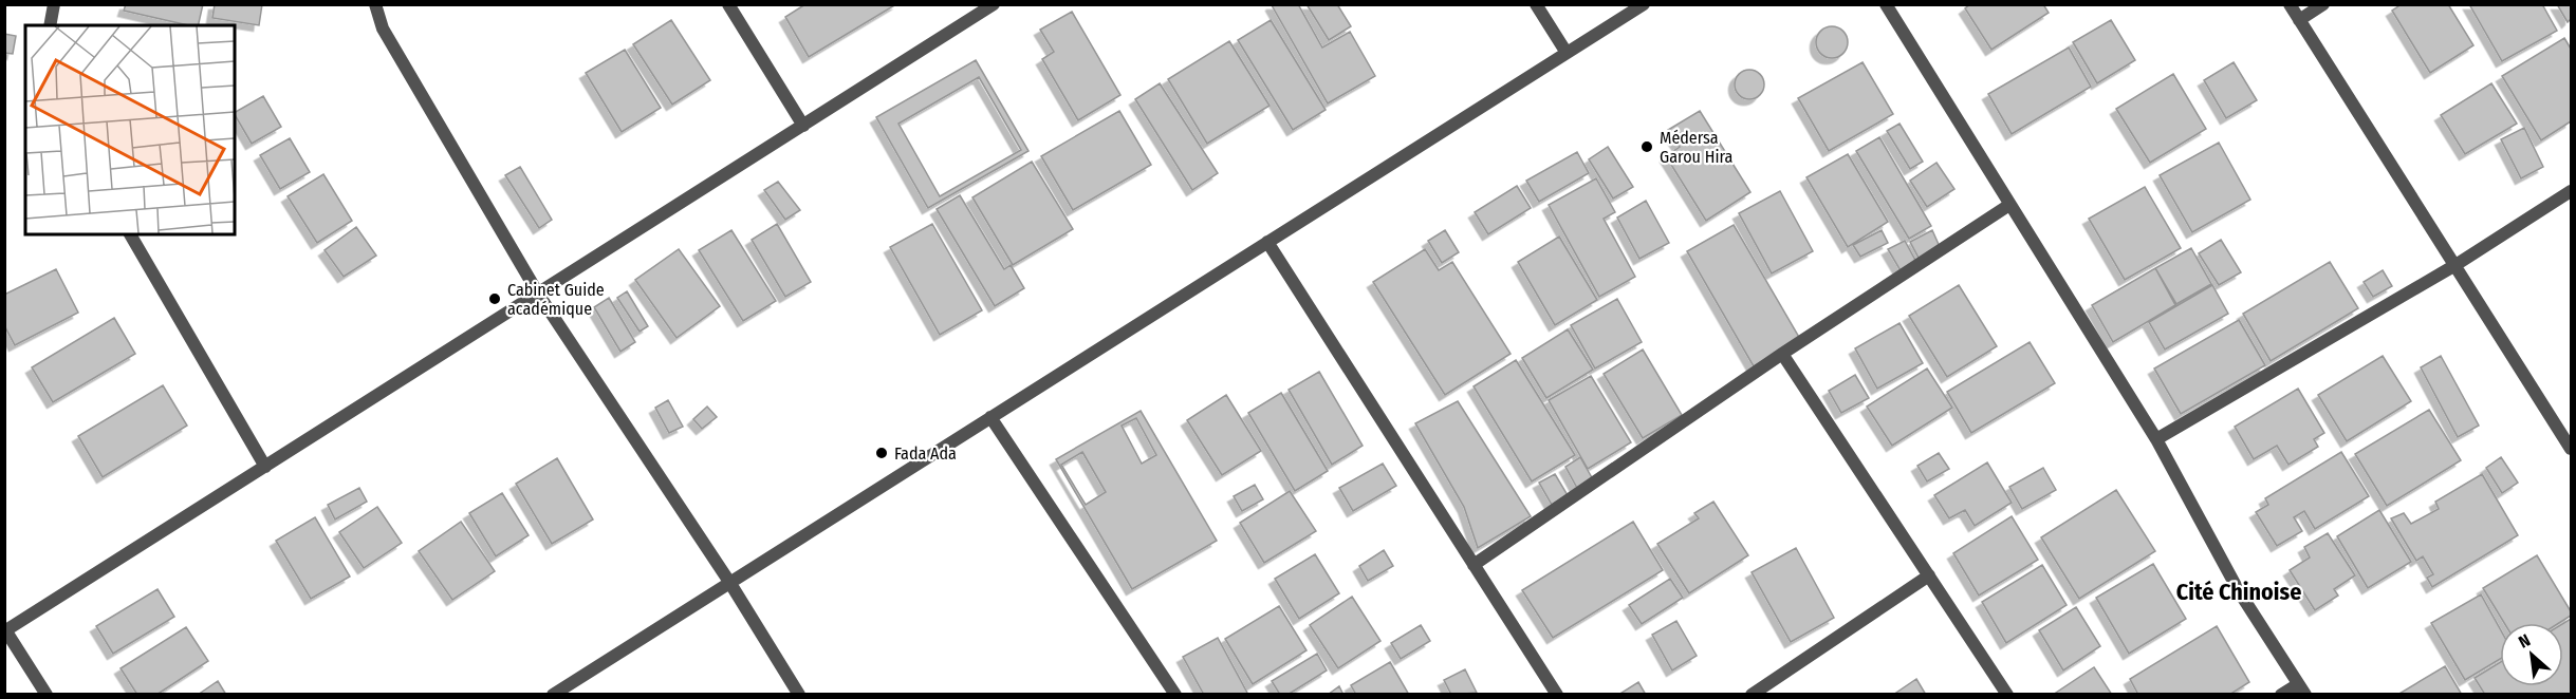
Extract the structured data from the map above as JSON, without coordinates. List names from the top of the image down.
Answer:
{
  "districts": ["Cité Chinoise"],
  "places": ["Médersa Garou Hira", "Cabinet Guide académique", "Fada Ada"],
  "north": "top left"
}
